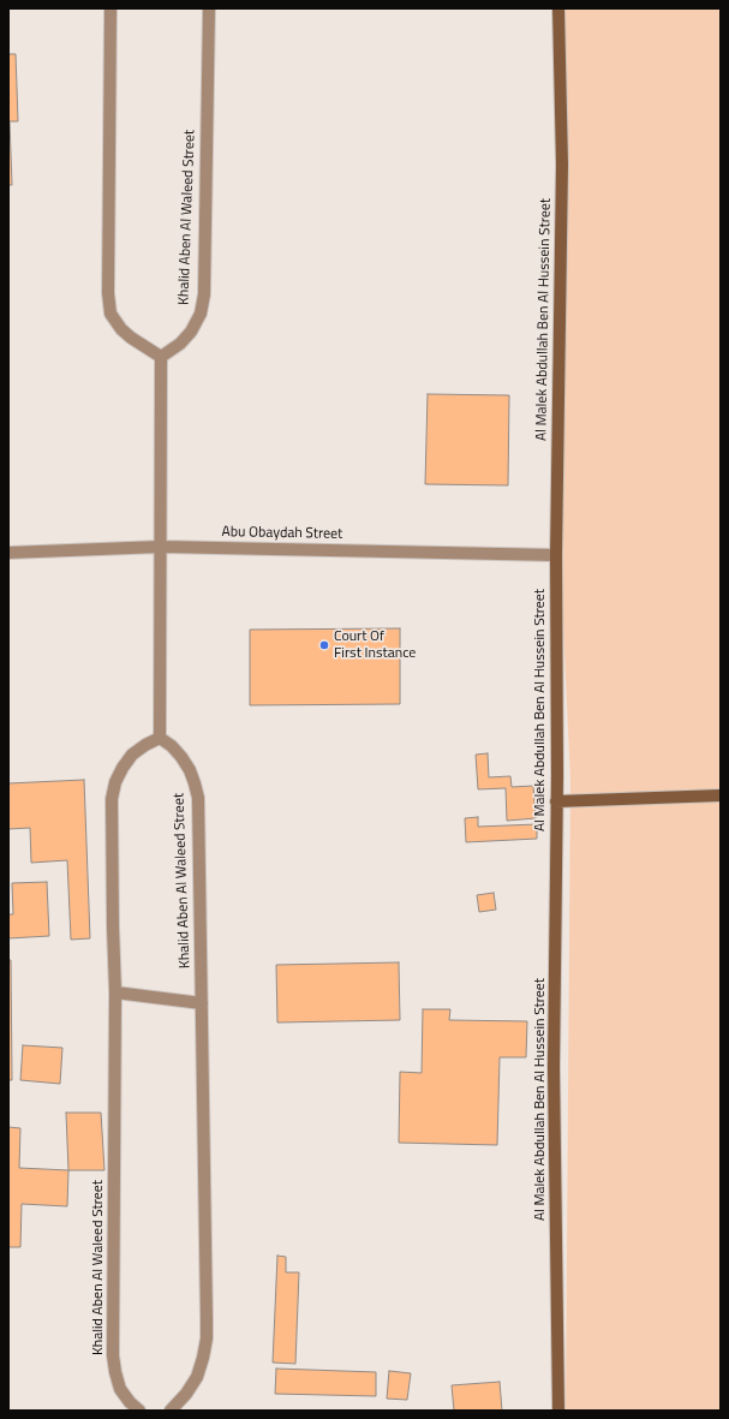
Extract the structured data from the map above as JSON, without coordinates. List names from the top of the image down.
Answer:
{
  "streets": {
    "main road": ["Al Malek Abdullah Ben Al Hussein Street"],
    "street": ["Khalid Aben Al Waleed Street", "Abu Obaydah Street"]
  },
  "crossings": [
    ["Al Malek Abdullah Ben Al Hussein Street", "Abu Obaydah Street"]
  ],
  "places": ["Court Of First Instance"]
}
